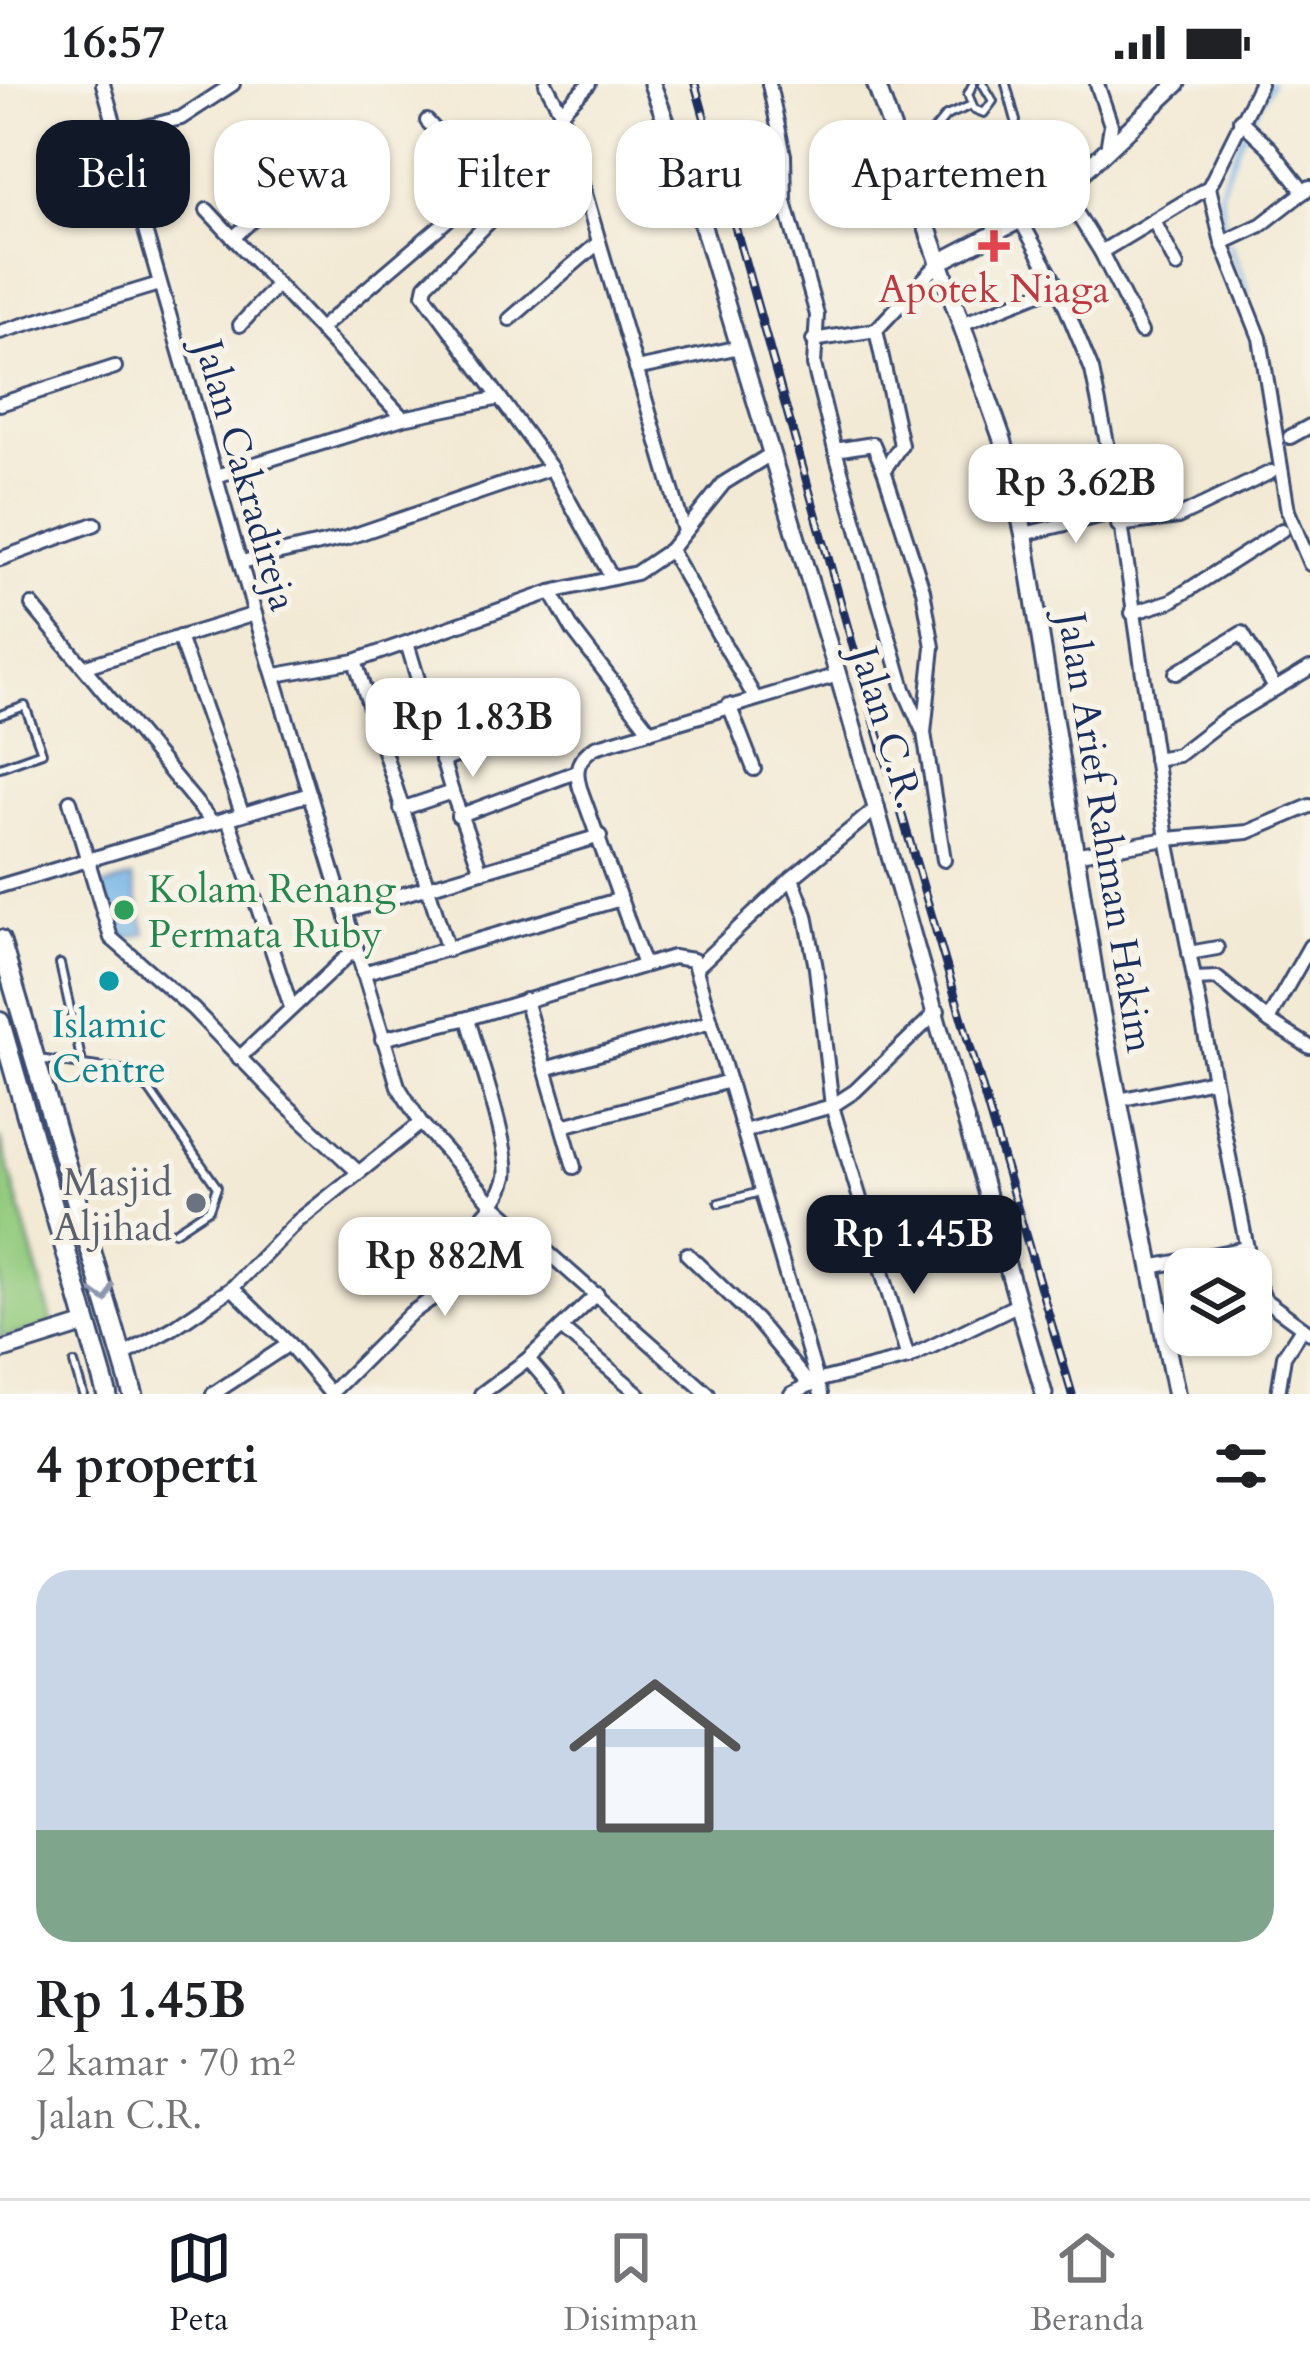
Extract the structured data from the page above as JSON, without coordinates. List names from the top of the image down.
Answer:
{
  "streets": {
    "main road": ["Jalan Arief Rahman Hakim"],
    "street": ["Jalan Cakradireja", "Jalan C.R."]
  },
  "places": {
    "health": ["Apotek Niaga"],
    "other": ["Kolam Renang Permata Ruby", "Islamic Centre", "Masjid Aljihad"]
  },
  "page": {
    "status": "16:57",
    "chip": [
      "Beli",
      "Sewa",
      "Filter",
      "Baru",
      "Apartemen"
    ],
    "price": [
      "Rp 3.62B",
      "Rp 1.83B",
      "Rp 1.45B",
      "Rp 882M"
    ],
    "heading": "4 properti",
    "list": [
      {
        "name": "Rp 1.45B",
        "note": "2 kamar · 70 m² · Jalan C.R."
      }
    ],
    "tabs": ["Peta", "Disimpan", "Beranda"]
  }
}
